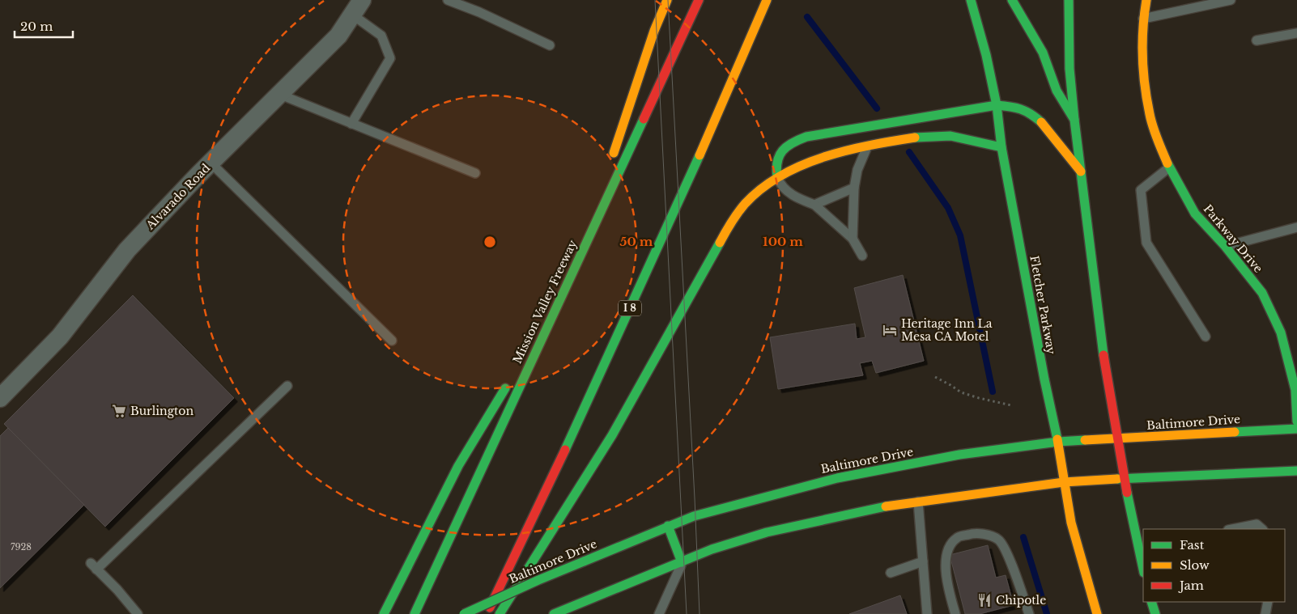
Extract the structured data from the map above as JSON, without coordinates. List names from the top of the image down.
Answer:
{
  "streets": {
    "main road": [
      "Parkway Drive",
      "Mission Valley Freeway",
      "Fletcher Parkway",
      "I 8",
      "Baltimore Drive"
    ],
    "street": ["Alvarado Road"]
  },
  "crossings": [
    ["Fletcher Parkway", "Baltimore Drive"]
  ],
  "places": {
    "hotel": ["Heritage Inn La Mesa CA Motel"],
    "supermarket": ["Burlington"],
    "restaurant": ["Chipotle"]
  },
  "house_numbers": ["7928"],
  "legend": ["Fast", "Slow", "Jam"],
  "scale_bar": "20 m",
  "rings": ["50 m", "100 m"]
}
